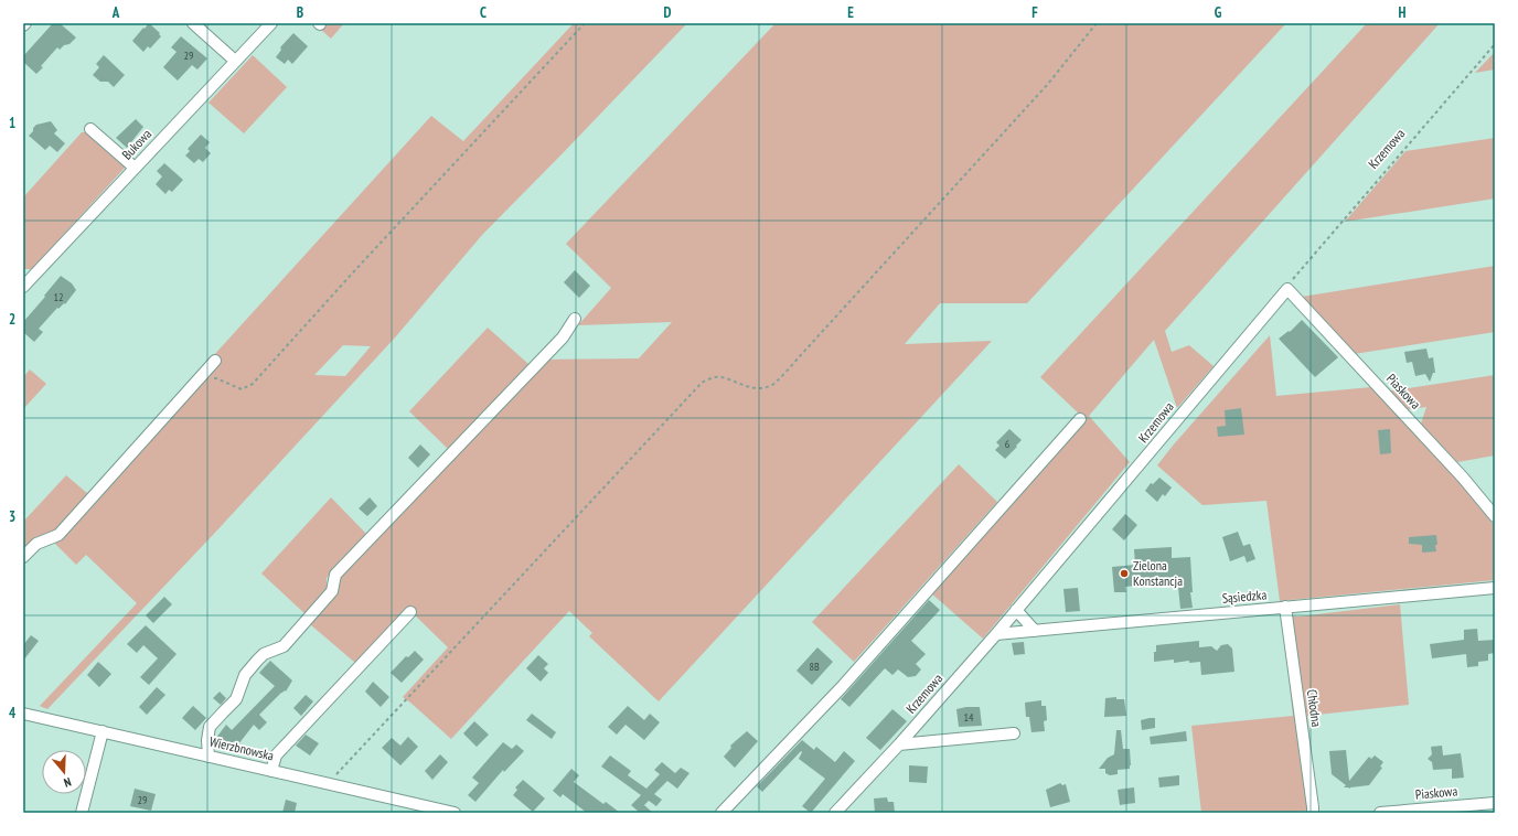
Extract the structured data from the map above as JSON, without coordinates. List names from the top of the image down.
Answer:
{
  "streets": {
    "street": [
      "Bukowa",
      "Krzemowa",
      "Piaskowa",
      "Sąsiedzka",
      "Chłodna",
      "Wierzbnowska"
    ]
  },
  "crossings": [
    ["Krzemowa", "Piaskowa"],
    ["Krzemowa", "Sąsiedzka"],
    ["Sąsiedzka", "Chłodna"]
  ],
  "places": ["Zielona Konstancja"],
  "house_numbers": [
    "29",
    "12",
    "6",
    "8B",
    "14",
    "29"
  ],
  "north": "bottom",
  "grid": {
    "columns": [
      "A",
      "B",
      "C",
      "D",
      "E",
      "F",
      "G",
      "H"
    ],
    "rows": [
      "1",
      "2",
      "3",
      "4"
    ]
  }
}
